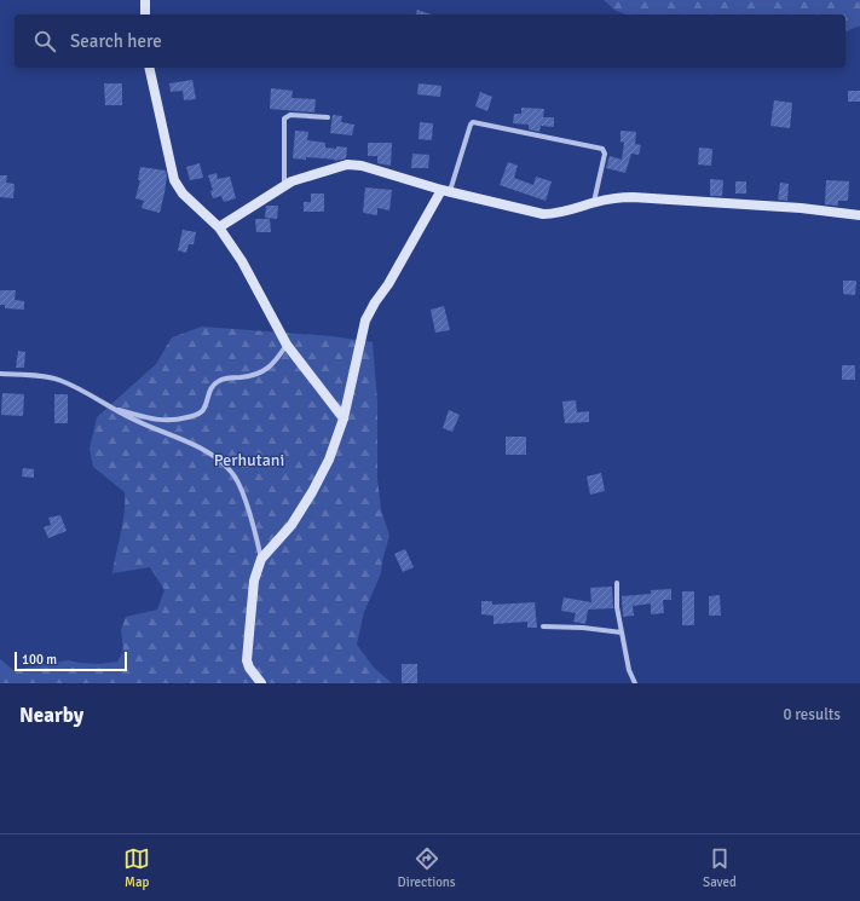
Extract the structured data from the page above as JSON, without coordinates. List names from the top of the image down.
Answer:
{
  "parks": ["Perhutani"],
  "scale_bar": "100 m",
  "page": {
    "search": "Search here",
    "scale": "100 m",
    "heading": ["Nearby", "0 results"],
    "nav": ["Map", "Directions", "Saved"]
  }
}
